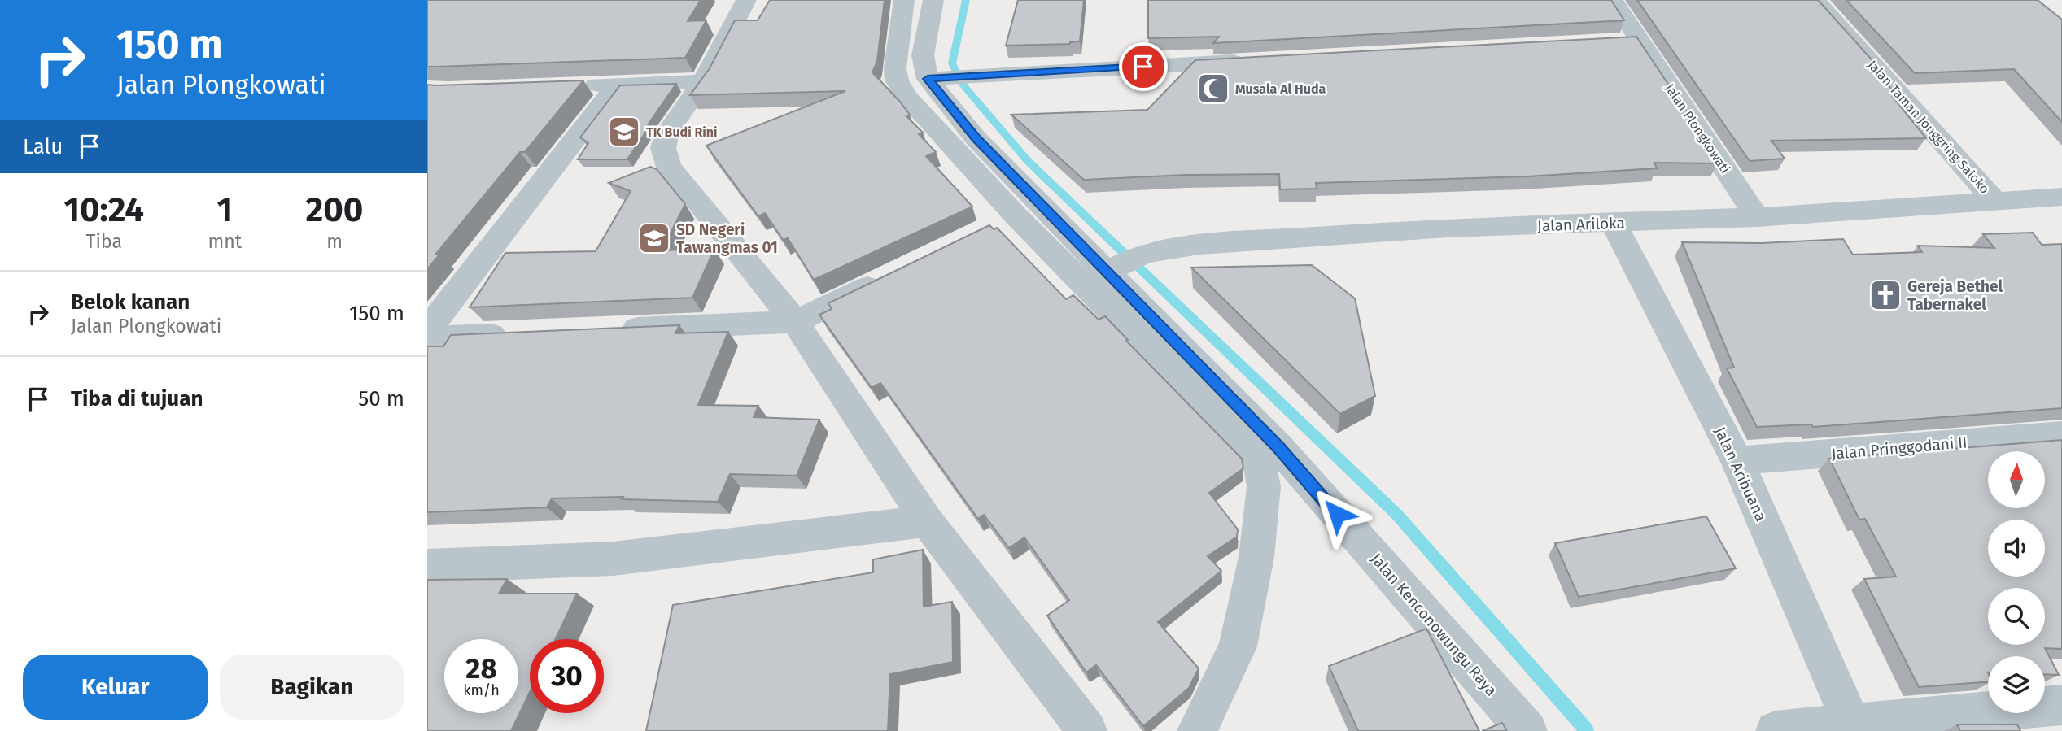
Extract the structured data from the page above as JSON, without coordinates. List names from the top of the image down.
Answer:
{
  "streets": {
    "street": [
      "Jalan Taman Jonggring Saloko",
      "Jalan Plongkowati",
      "Jalan Ariloka",
      "Jalan Pringgodani II",
      "Jalan Aribuana",
      "Jalan Kenconowungu Raya"
    ]
  },
  "crossings": [
    ["Jalan Taman Jonggring Saloko", "Jalan Ariloka"],
    ["Jalan Plongkowati", "Jalan Ariloka"],
    ["Jalan Ariloka", "Jalan Aribuana"],
    ["Jalan Ariloka", "Jalan Kenconowungu Raya"],
    ["Jalan Pringgodani II", "Jalan Aribuana"]
  ],
  "places": {
    "mosque": ["Musala Al Huda"],
    "school or university": ["TK Budi Rini", "SD Negeri Tawangmas 01"],
    "church": ["Gereja Bethel Tabernakel"]
  },
  "north": "top",
  "page": {
    "turn": ["150 m", "Jalan Plongkowati"],
    "then": "Lalu",
    "eta": [
      "10:24",
      "Tiba",
      "1",
      "mnt",
      "200",
      "m"
    ],
    "list": [
      {
        "name": "Belok kanan",
        "note": "Jalan Plongkowati",
        "value": "150 m"
      },
      {
        "name": "Tiba di tujuan",
        "value": "50 m"
      }
    ],
    "speed": "28 km/h",
    "limit": "30",
    "buttons": ["Keluar", "Bagikan"]
  }
}
